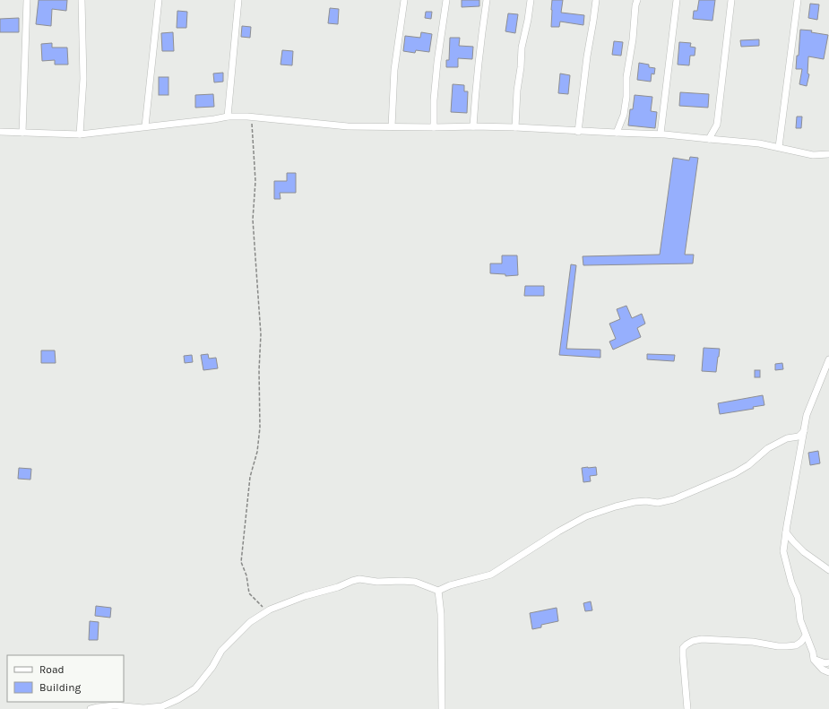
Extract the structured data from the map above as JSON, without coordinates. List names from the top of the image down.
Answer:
{
  "legend": ["Road", "Building"]
}
